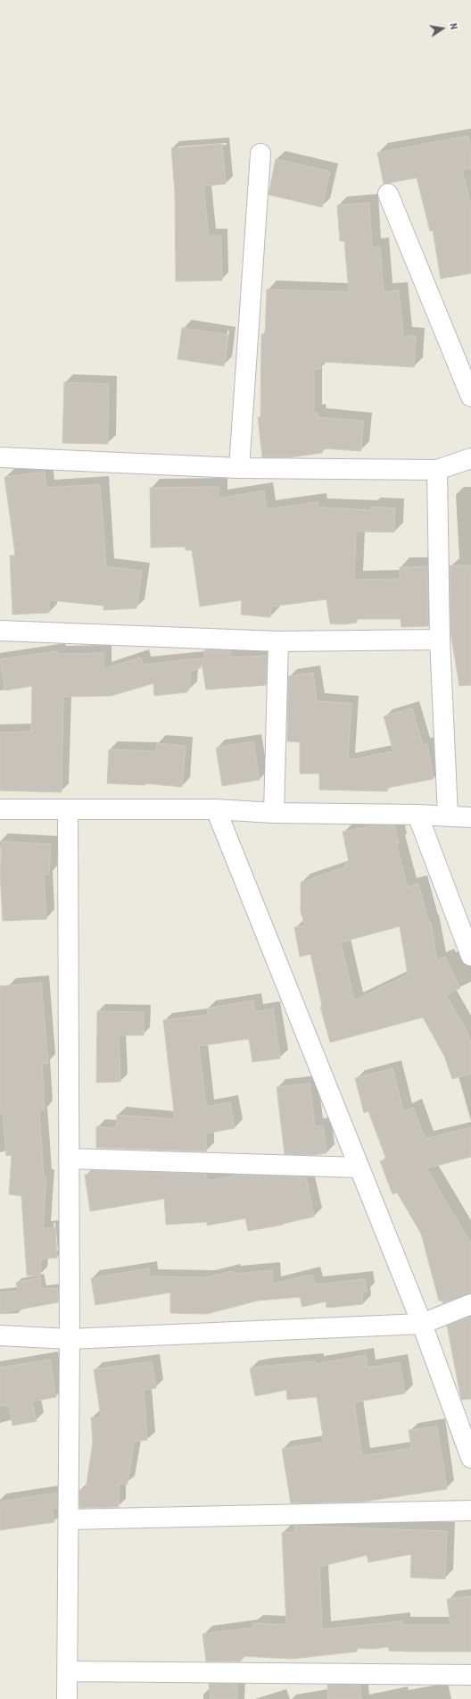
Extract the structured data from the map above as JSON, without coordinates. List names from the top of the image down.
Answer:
{
  "north": "right"
}
